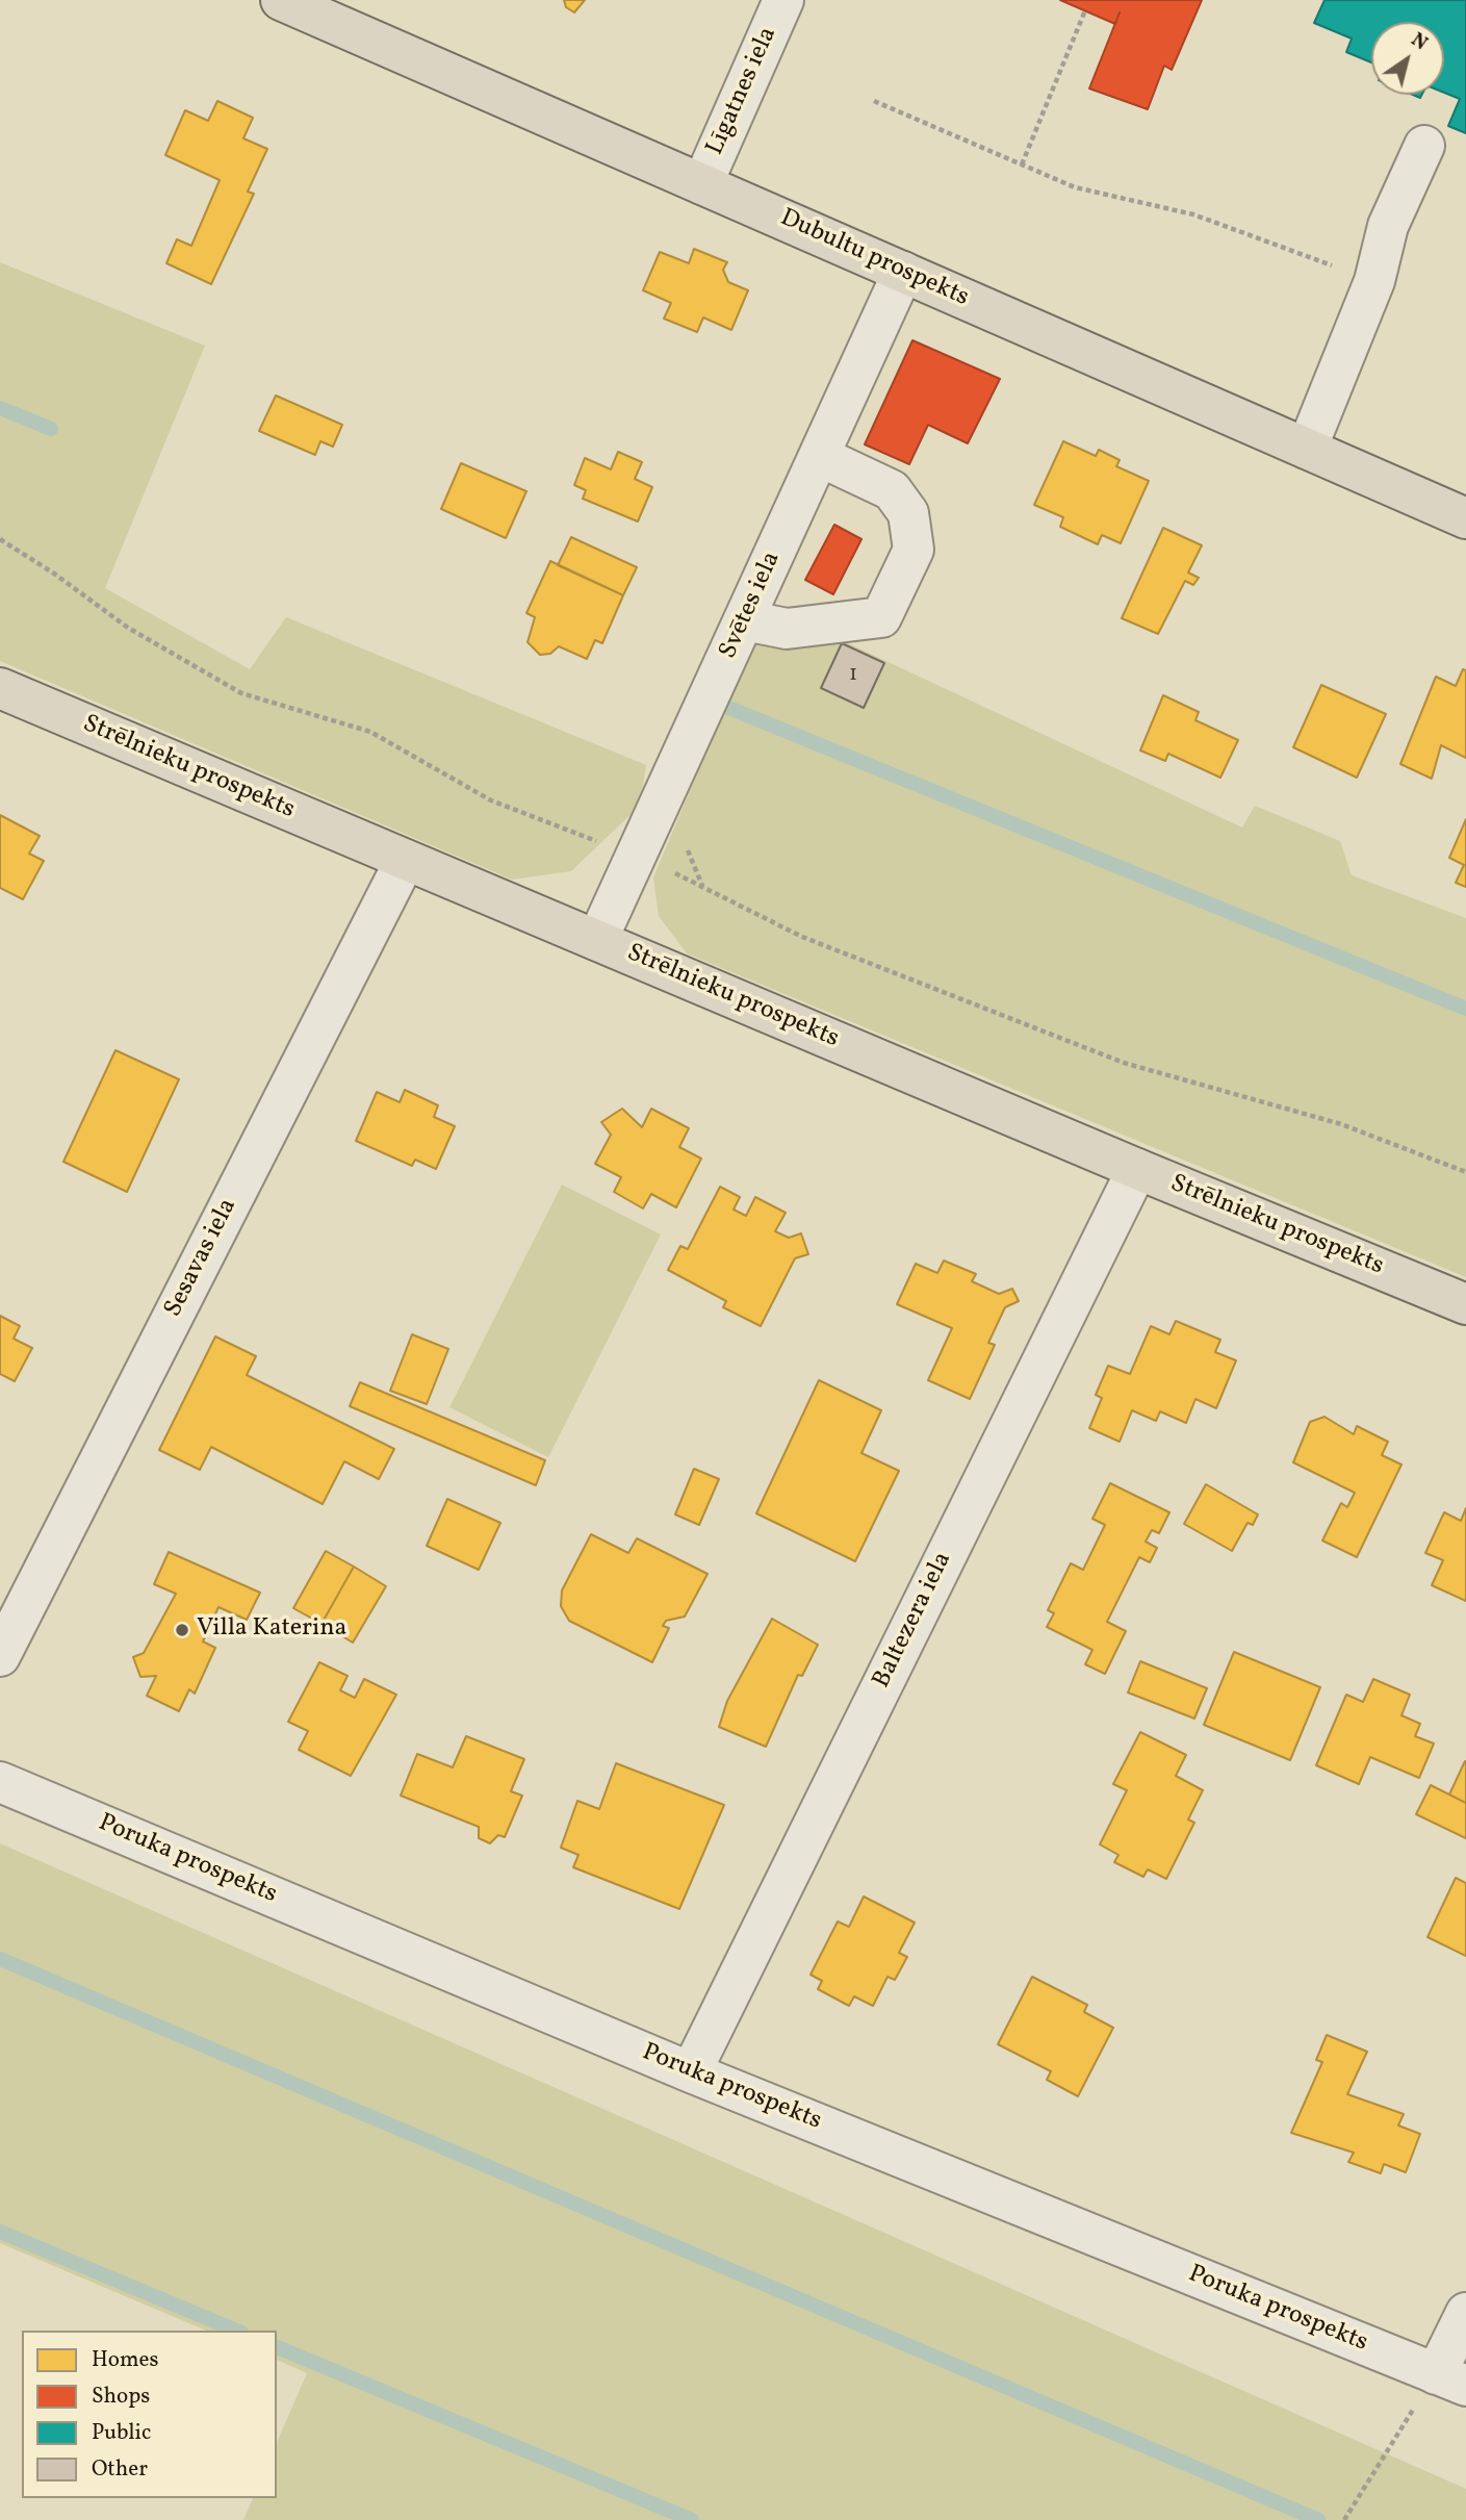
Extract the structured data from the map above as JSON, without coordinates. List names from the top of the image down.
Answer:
{
  "streets": {
    "main road": ["Dubultu prospekts", "Strēlnieku prospekts"],
    "street": [
      "Līgatnes iela",
      "Svētes iela",
      "Sesavas iela",
      "Baltezera iela",
      "Poruka prospekts"
    ]
  },
  "crossings": [
    ["Līgatnes iela", "Dubultu prospekts"],
    ["Dubultu prospekts", "Svētes iela"],
    ["Svētes iela", "Strēlnieku prospekts"],
    ["Strēlnieku prospekts", "Sesavas iela"],
    ["Strēlnieku prospekts", "Baltezera iela"],
    ["Baltezera iela", "Poruka prospekts"]
  ],
  "places": ["Villa Katerina"],
  "house_numbers": ["1"],
  "legend": [
    "Homes",
    "Shops",
    "Public",
    "Other"
  ],
  "north": "top right"
}
